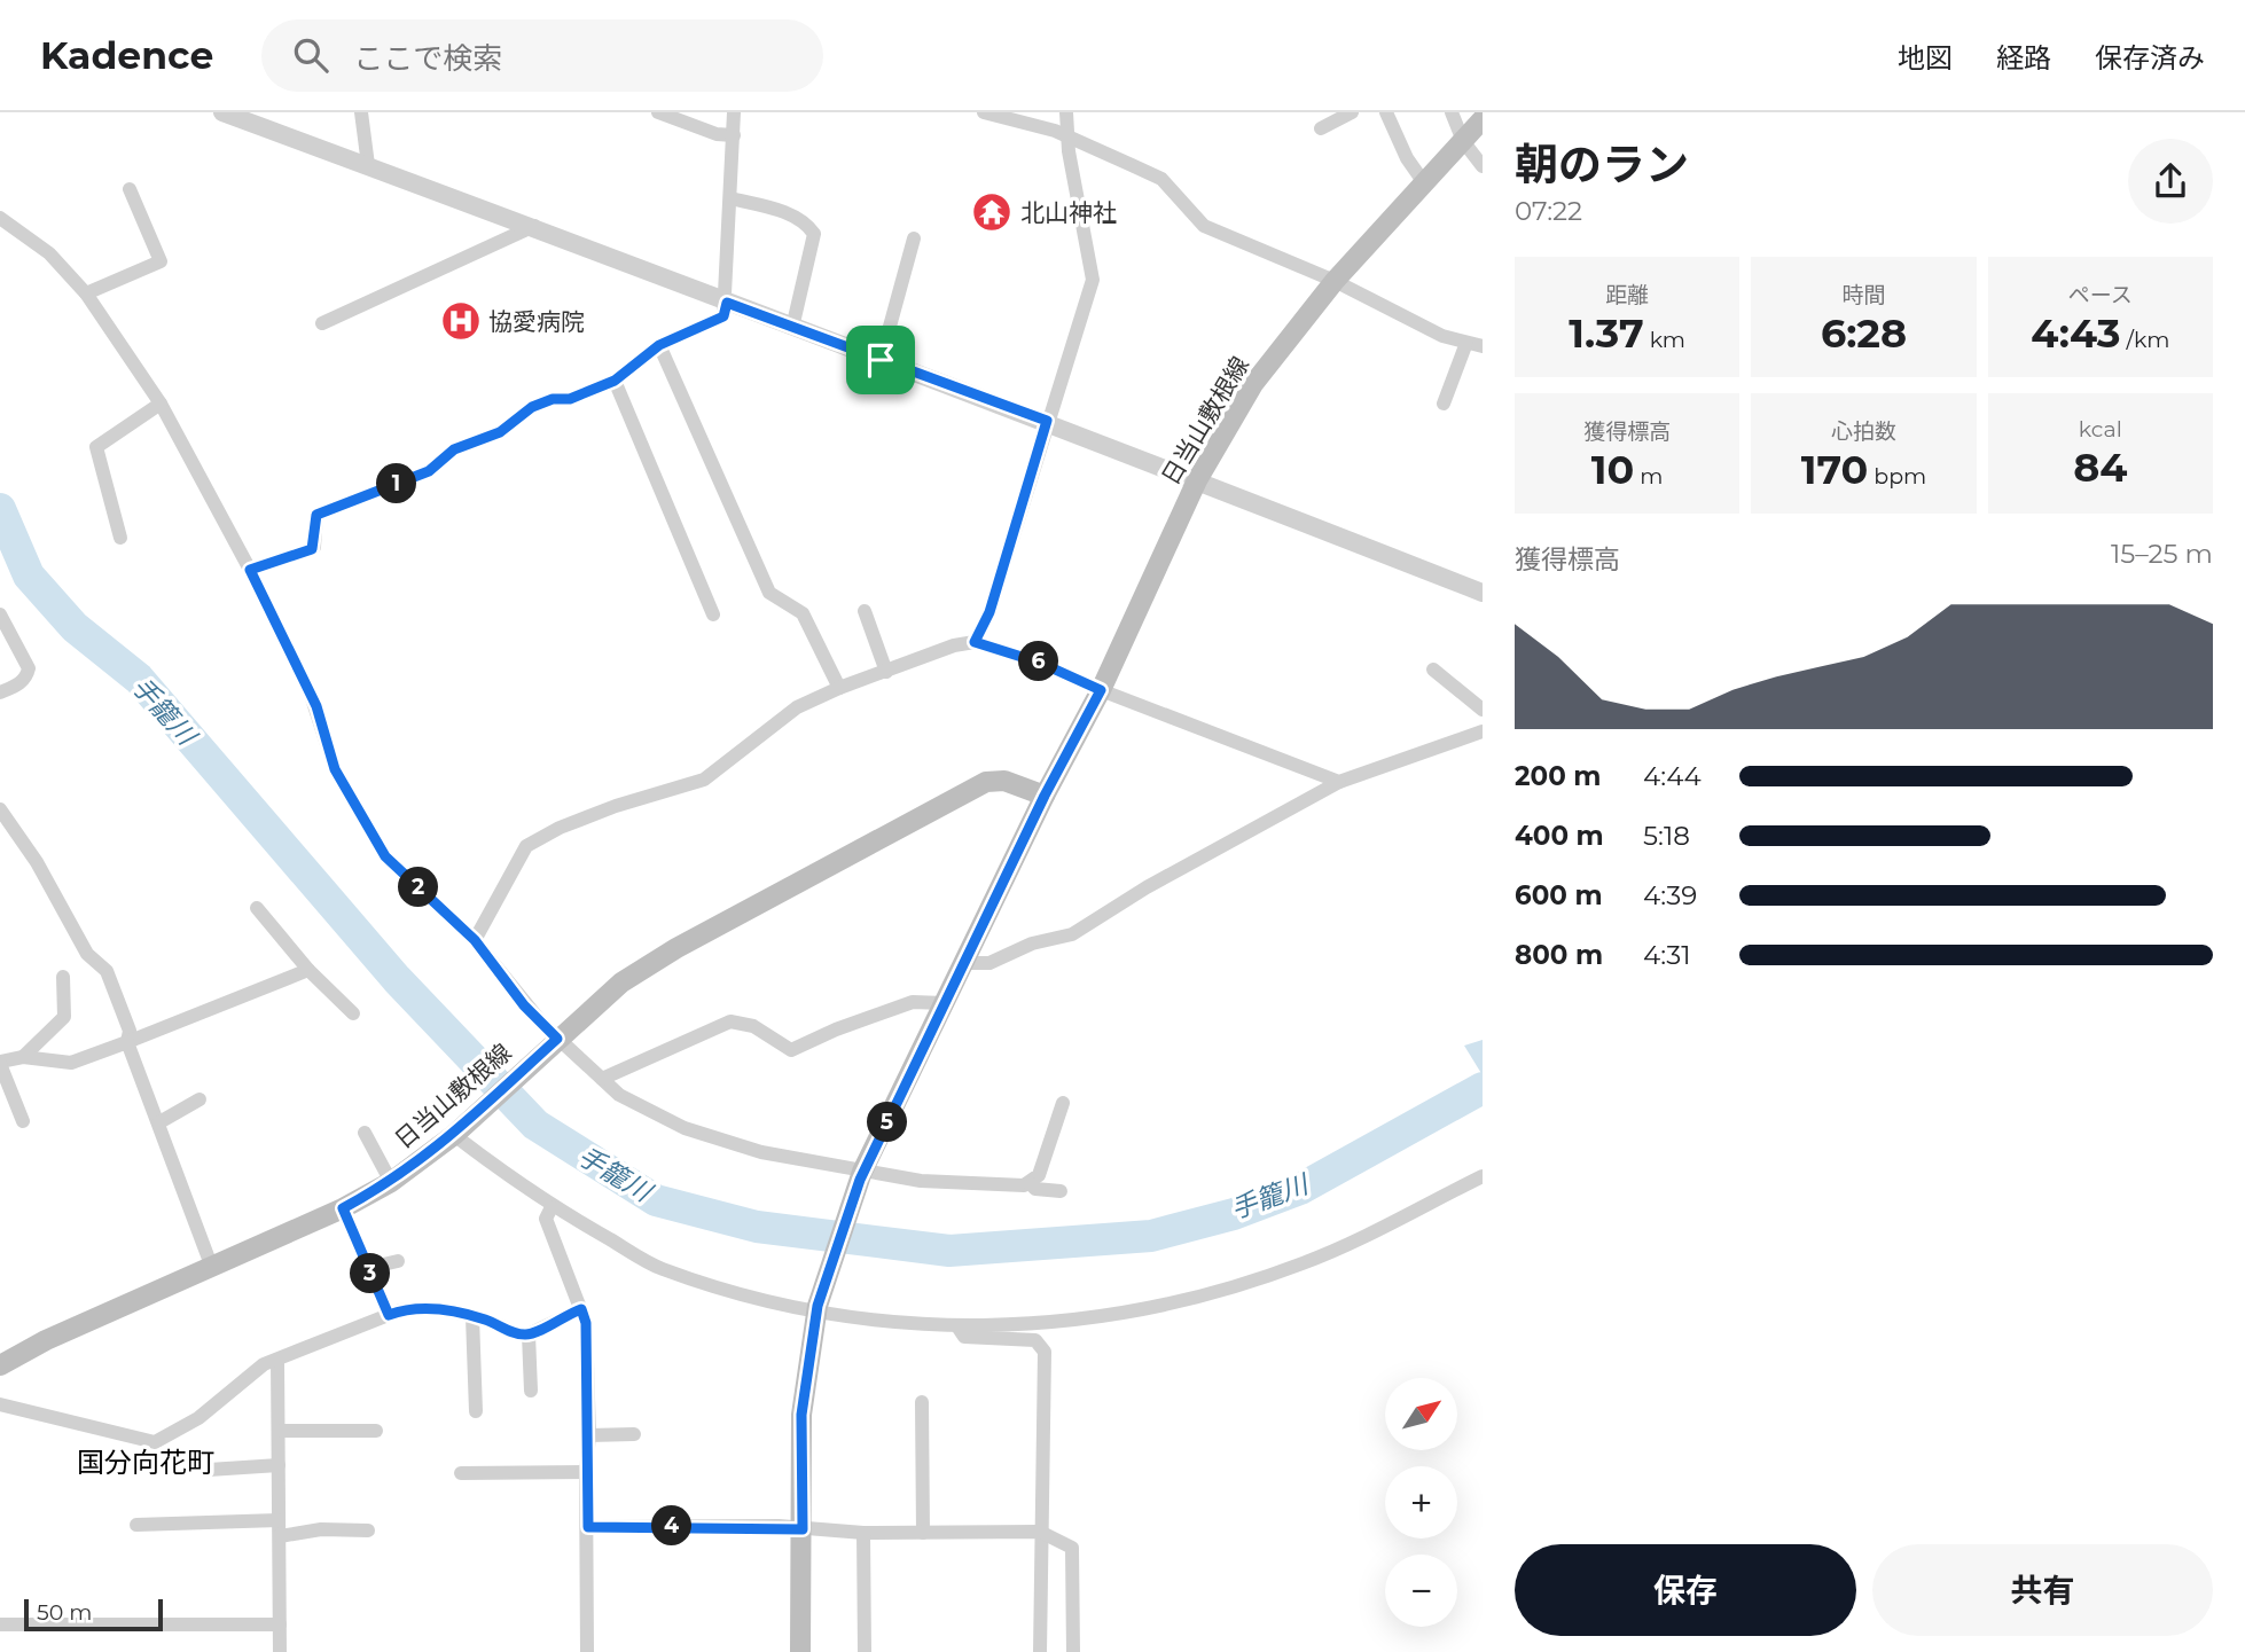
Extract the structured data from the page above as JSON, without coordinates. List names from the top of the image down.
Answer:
{
  "streets": {
    "main road": ["日当山敷根線"]
  },
  "districts": ["国分向花町"],
  "water": ["手籠川"],
  "places": {
    "temple": ["北山神社"],
    "hospital": ["協愛病院"]
  },
  "scale_bar": "50 m",
  "north": "top right",
  "page": {
    "header": "Kadence",
    "search": "ここで検索",
    "nav": ["地図", "経路", "保存済み"],
    "heading": ["朝のラン", "07:22"],
    "stats": [
      ["距離", "1.37 km"],
      ["時間", "6:28"],
      ["ペース", "4:43 /km"],
      ["獲得標高", "10 m"],
      ["心拍数", "170 bpm"],
      ["kcal", "84"]
    ],
    "pins": [
      "1",
      "6",
      "2",
      "5",
      "3",
      "4"
    ],
    "chart": ["獲得標高", "15–25 m"],
    "list": [
      {
        "name": "200 m",
        "note": "4:44"
      },
      {
        "name": "400 m",
        "note": "5:18"
      },
      {
        "name": "600 m",
        "note": "4:39"
      },
      {
        "name": "800 m",
        "note": "4:31"
      }
    ],
    "map_buttons": ["+", "−"],
    "buttons": ["保存", "共有"],
    "scale": "50 m"
  }
}
